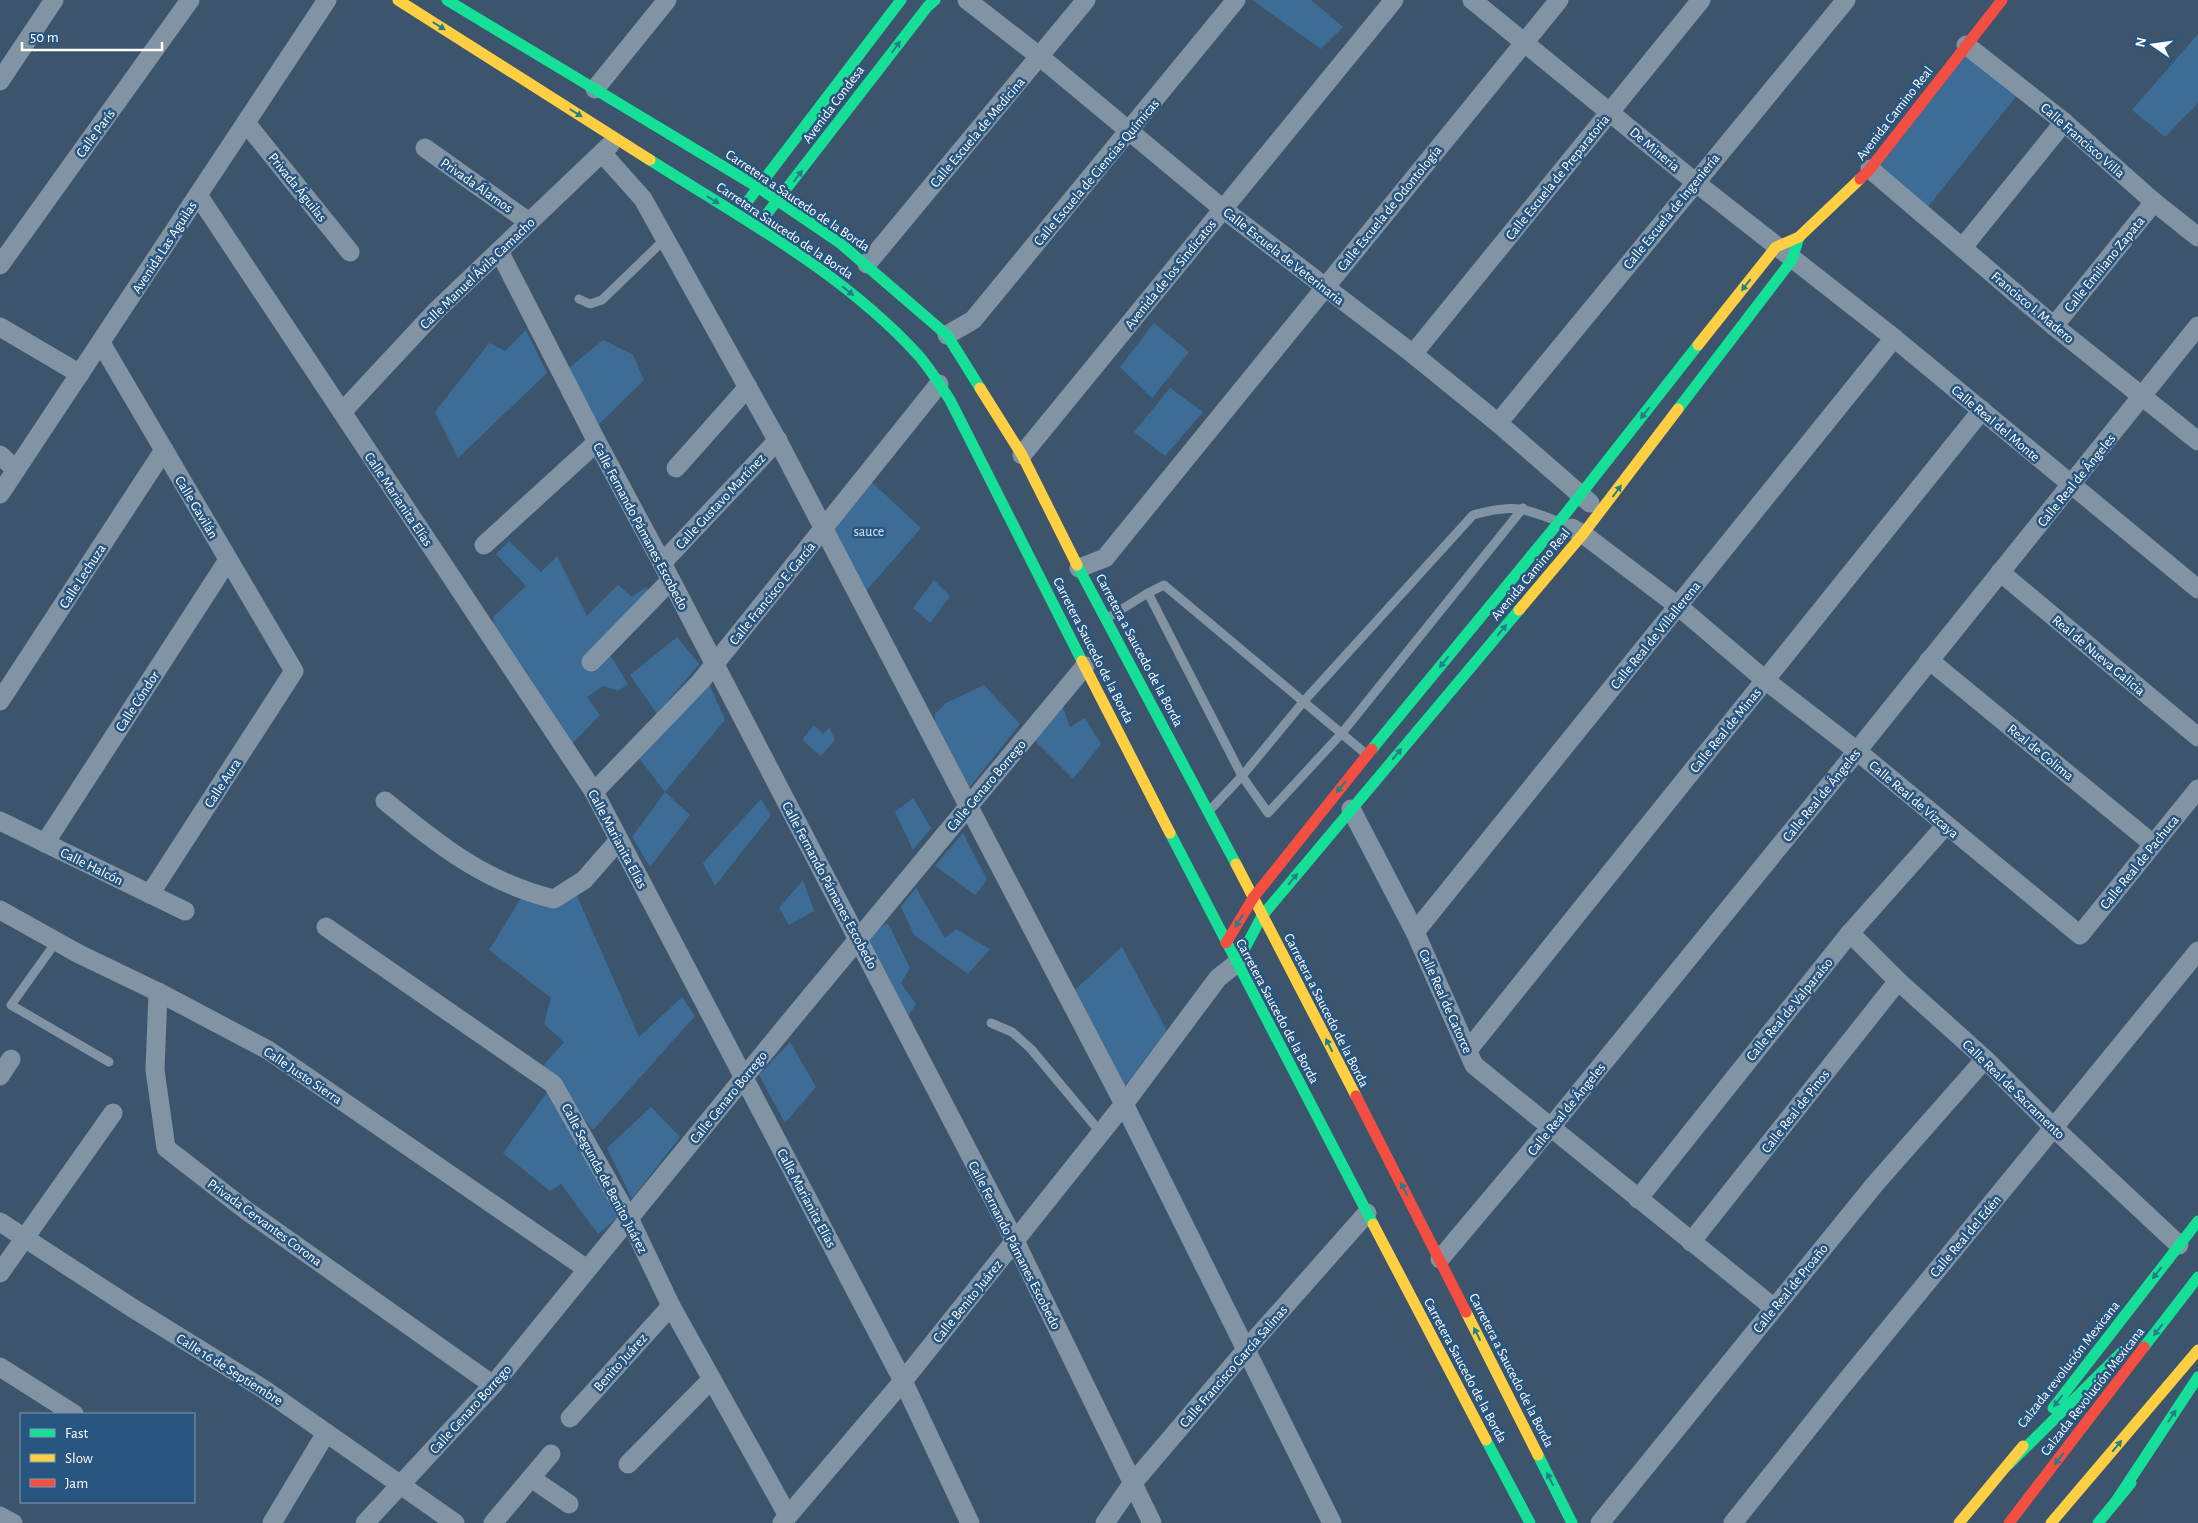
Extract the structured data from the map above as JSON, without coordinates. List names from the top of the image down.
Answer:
{
  "streets": {
    "street": [
      "Avenida Condesa",
      "Avenida Camino Real",
      "Calle Escuela de Medicina",
      "Calle París",
      "Calle Francisco Villa",
      "De Mineria",
      "Calle Escuela de Ciencias Químicas",
      "Calle Escuela de Preparatoria",
      "Privada Álamos",
      "Privada Águilas",
      "Carretera a Saucedo de la Borda",
      "Calle Escuela de Odontología",
      "Calle Escuela de Ingeniería",
      "Carretera Saucedo de la Borda",
      "Avenida Las Aguilas",
      "Calle Escuela de Veterinaria",
      "Calle Emiliano Zapata",
      "Calle Manuel Ávila Camacho",
      "Avenida de los Sindicatos",
      "Francisco I. Madero",
      "Calle Real del Monte",
      "Calle Real de Ángeles",
      "Calle Marianita Elías",
      "Calle Gustavo Martínez",
      "Calle Gavilán",
      "Calle Fernando Pámanes Escobedo",
      "Calle Lechuza",
      "Calle Francisco E. García",
      "Calle Real de Villallerena",
      "Real de Nueva Galicia",
      "Calle Cóndor",
      "Calle Real de Minas",
      "Real de Colima",
      "Calle Aura",
      "Calle Genaro Borrego",
      "Calle Real de Vizcaya",
      "Calle Real de Pachuca",
      "Calle Halcón",
      "Calle Real de Catorce",
      "Calle Real de Valparaíso",
      "Calle Justo Sierra",
      "Calle Real de Sacramento",
      "Calle Real de Pinos",
      "Calle Segunda de Benito Juárez",
      "Privada Cervantes Corona",
      "Calle Real del Edén",
      "Calle Real de Proaño",
      "Calle Benito Juárez",
      "Benito Juárez",
      "Calzada revolución Mexicana",
      "Calle Francisco García Salinas",
      "Calle 16 de Septiembre",
      "Calzada Revolución Mexicana"
    ]
  },
  "crossings": [
    ["Avenida Condesa", "Carretera a Saucedo de la Borda"],
    ["Avenida Condesa", "Carretera Saucedo de la Borda"],
    ["Avenida Camino Real", "Calle Francisco Villa"],
    ["Avenida Camino Real", "De Mineria"],
    ["Avenida Camino Real", "Carretera a Saucedo de la Borda"],
    ["Avenida Camino Real", "Carretera Saucedo de la Borda"],
    ["Avenida Camino Real", "Calle Escuela de Veterinaria"],
    ["Avenida Camino Real", "Francisco I. Madero"],
    ["Avenida Camino Real", "Calle Real del Monte"],
    ["Avenida Camino Real", "Calle Real de Vizcaya"],
    ["Avenida Camino Real", "Calle Real de Catorce"],
    ["Avenida Camino Real", "Calle Benito Juárez"],
    ["Calle Escuela de Medicina", "Carretera a Saucedo de la Borda"],
    ["Calle Escuela de Medicina", "Calle Escuela de Veterinaria"],
    ["Calle Francisco Villa", "Calle Emiliano Zapata"],
    ["De Mineria", "Calle Escuela de Preparatoria"],
    ["De Mineria", "Calle Escuela de Odontología"],
    ["De Mineria", "Calle Escuela de Ingeniería"],
    ["De Mineria", "Calle Real del Monte"],
    ["Calle Escuela de Ciencias Químicas", "Carretera a Saucedo de la Borda"],
    ["Calle Escuela de Ciencias Químicas", "Calle Escuela de Veterinaria"],
    ["Calle Escuela de Preparatoria", "Calle Escuela de Veterinaria"],
    ["Privada Álamos", "Calle Manuel Ávila Camacho"],
    ["Privada Águilas", "Avenida Las Aguilas"],
    ["Carretera a Saucedo de la Borda", "Calle Escuela de Odontología"],
    ["Carretera a Saucedo de la Borda", "Avenida de los Sindicatos"],
    ["Carretera a Saucedo de la Borda", "Calle Real de Ángeles"],
    ["Calle Escuela de Odontología", "Calle Escuela de Veterinaria"],
    ["Calle Escuela de Ingeniería", "Calle Escuela de Veterinaria"],
    ["Carretera Saucedo de la Borda", "Calle Manuel Ávila Camacho"],
    ["Carretera Saucedo de la Borda", "Calle Francisco E. García"],
    ["Carretera Saucedo de la Borda", "Calle Genaro Borrego"],
    ["Carretera Saucedo de la Borda", "Calle Benito Juárez"],
    ["Carretera Saucedo de la Borda", "Calle Francisco García Salinas"],
    ["Avenida Las Aguilas", "Calle Marianita Elías"],
    ["Avenida Las Aguilas", "Calle Gavilán"],
    ["Calle Escuela de Veterinaria", "Avenida de los Sindicatos"],
    ["Calle Emiliano Zapata", "Francisco I. Madero"],
    ["Calle Manuel Ávila Camacho", "Calle Marianita Elías"],
    ["Calle Manuel Ávila Camacho", "Calle Fernando Pámanes Escobedo"],
    ["Francisco I. Madero", "Calle Real de Ángeles"],
    ["Calle Real del Monte", "Calle Real de Ángeles"],
    ["Calle Real del Monte", "Calle Real de Villallerena"],
    ["Calle Real del Monte", "Calle Real de Minas"],
    ["Calle Real de Ángeles", "Real de Nueva Galicia"],
    ["Calle Real de Ángeles", "Real de Colima"],
    ["Calle Real de Ángeles", "Calle Real de Vizcaya"],
    ["Calle Real de Ángeles", "Calle Real de Catorce"],
    ["Calle Marianita Elías", "Calle Francisco E. García"],
    ["Calle Marianita Elías", "Calle Genaro Borrego"],
    ["Calle Marianita Elías", "Calle Benito Juárez"],
    ["Calle Gustavo Martínez", "Calle Fernando Pámanes Escobedo"],
    ["Calle Gavilán", "Calle Lechuza"],
    ["Calle Gavilán", "Calle Cóndor"],
    ["Calle Gavilán", "Calle Aura"],
    ["Calle Fernando Pámanes Escobedo", "Calle Francisco E. García"],
    ["Calle Fernando Pámanes Escobedo", "Calle Genaro Borrego"],
    ["Calle Fernando Pámanes Escobedo", "Calle Benito Juárez"],
    ["Calle Fernando Pámanes Escobedo", "Calle Francisco García Salinas"],
    ["Calle Real de Villallerena", "Calle Real de Vizcaya"],
    ["Calle Real de Villallerena", "Calle Real de Catorce"],
    ["Calle Cóndor", "Calle Halcón"],
    ["Calle Real de Minas", "Calle Real de Vizcaya"],
    ["Calle Real de Minas", "Calle Real de Catorce"],
    ["Real de Colima", "Calle Real de Pachuca"],
    ["Calle Aura", "Calle Halcón"],
    ["Calle Genaro Borrego", "Calle Justo Sierra"],
    ["Calle Genaro Borrego", "Calle Segunda de Benito Juárez"],
    ["Calle Genaro Borrego", "Privada Cervantes Corona"],
    ["Calle Genaro Borrego", "Calle 16 de Septiembre"],
    ["Calle Real de Vizcaya", "Calle Real de Pachuca"],
    ["Calle Real de Vizcaya", "Calle Real de Valparaíso"],
    ["Calle Real de Catorce", "Calle Real de Valparaíso"],
    ["Calle Real de Catorce", "Calle Real de Pinos"],
    ["Calle Real de Catorce", "Calle Real de Proaño"],
    ["Calle Real de Valparaíso", "Calle Real de Sacramento"],
    ["Calle Justo Sierra", "Privada Cervantes Corona"],
    ["Calle Real de Sacramento", "Calle Real de Pinos"],
    ["Calle Real de Sacramento", "Calle Real del Edén"],
    ["Calle Real de Sacramento", "Calle Real de Proaño"],
    ["Calle Real de Sacramento", "Calzada revolución Mexicana"],
    ["Calle Segunda de Benito Juárez", "Calle Benito Juárez"],
    ["Calle Segunda de Benito Juárez", "Benito Juárez"]
  ],
  "one_way": ["Carretera a Saucedo de la Borda"],
  "parks": ["sauce"],
  "legend": ["Fast", "Slow", "Jam"],
  "scale_bar": "50 m",
  "north": "left"
}
